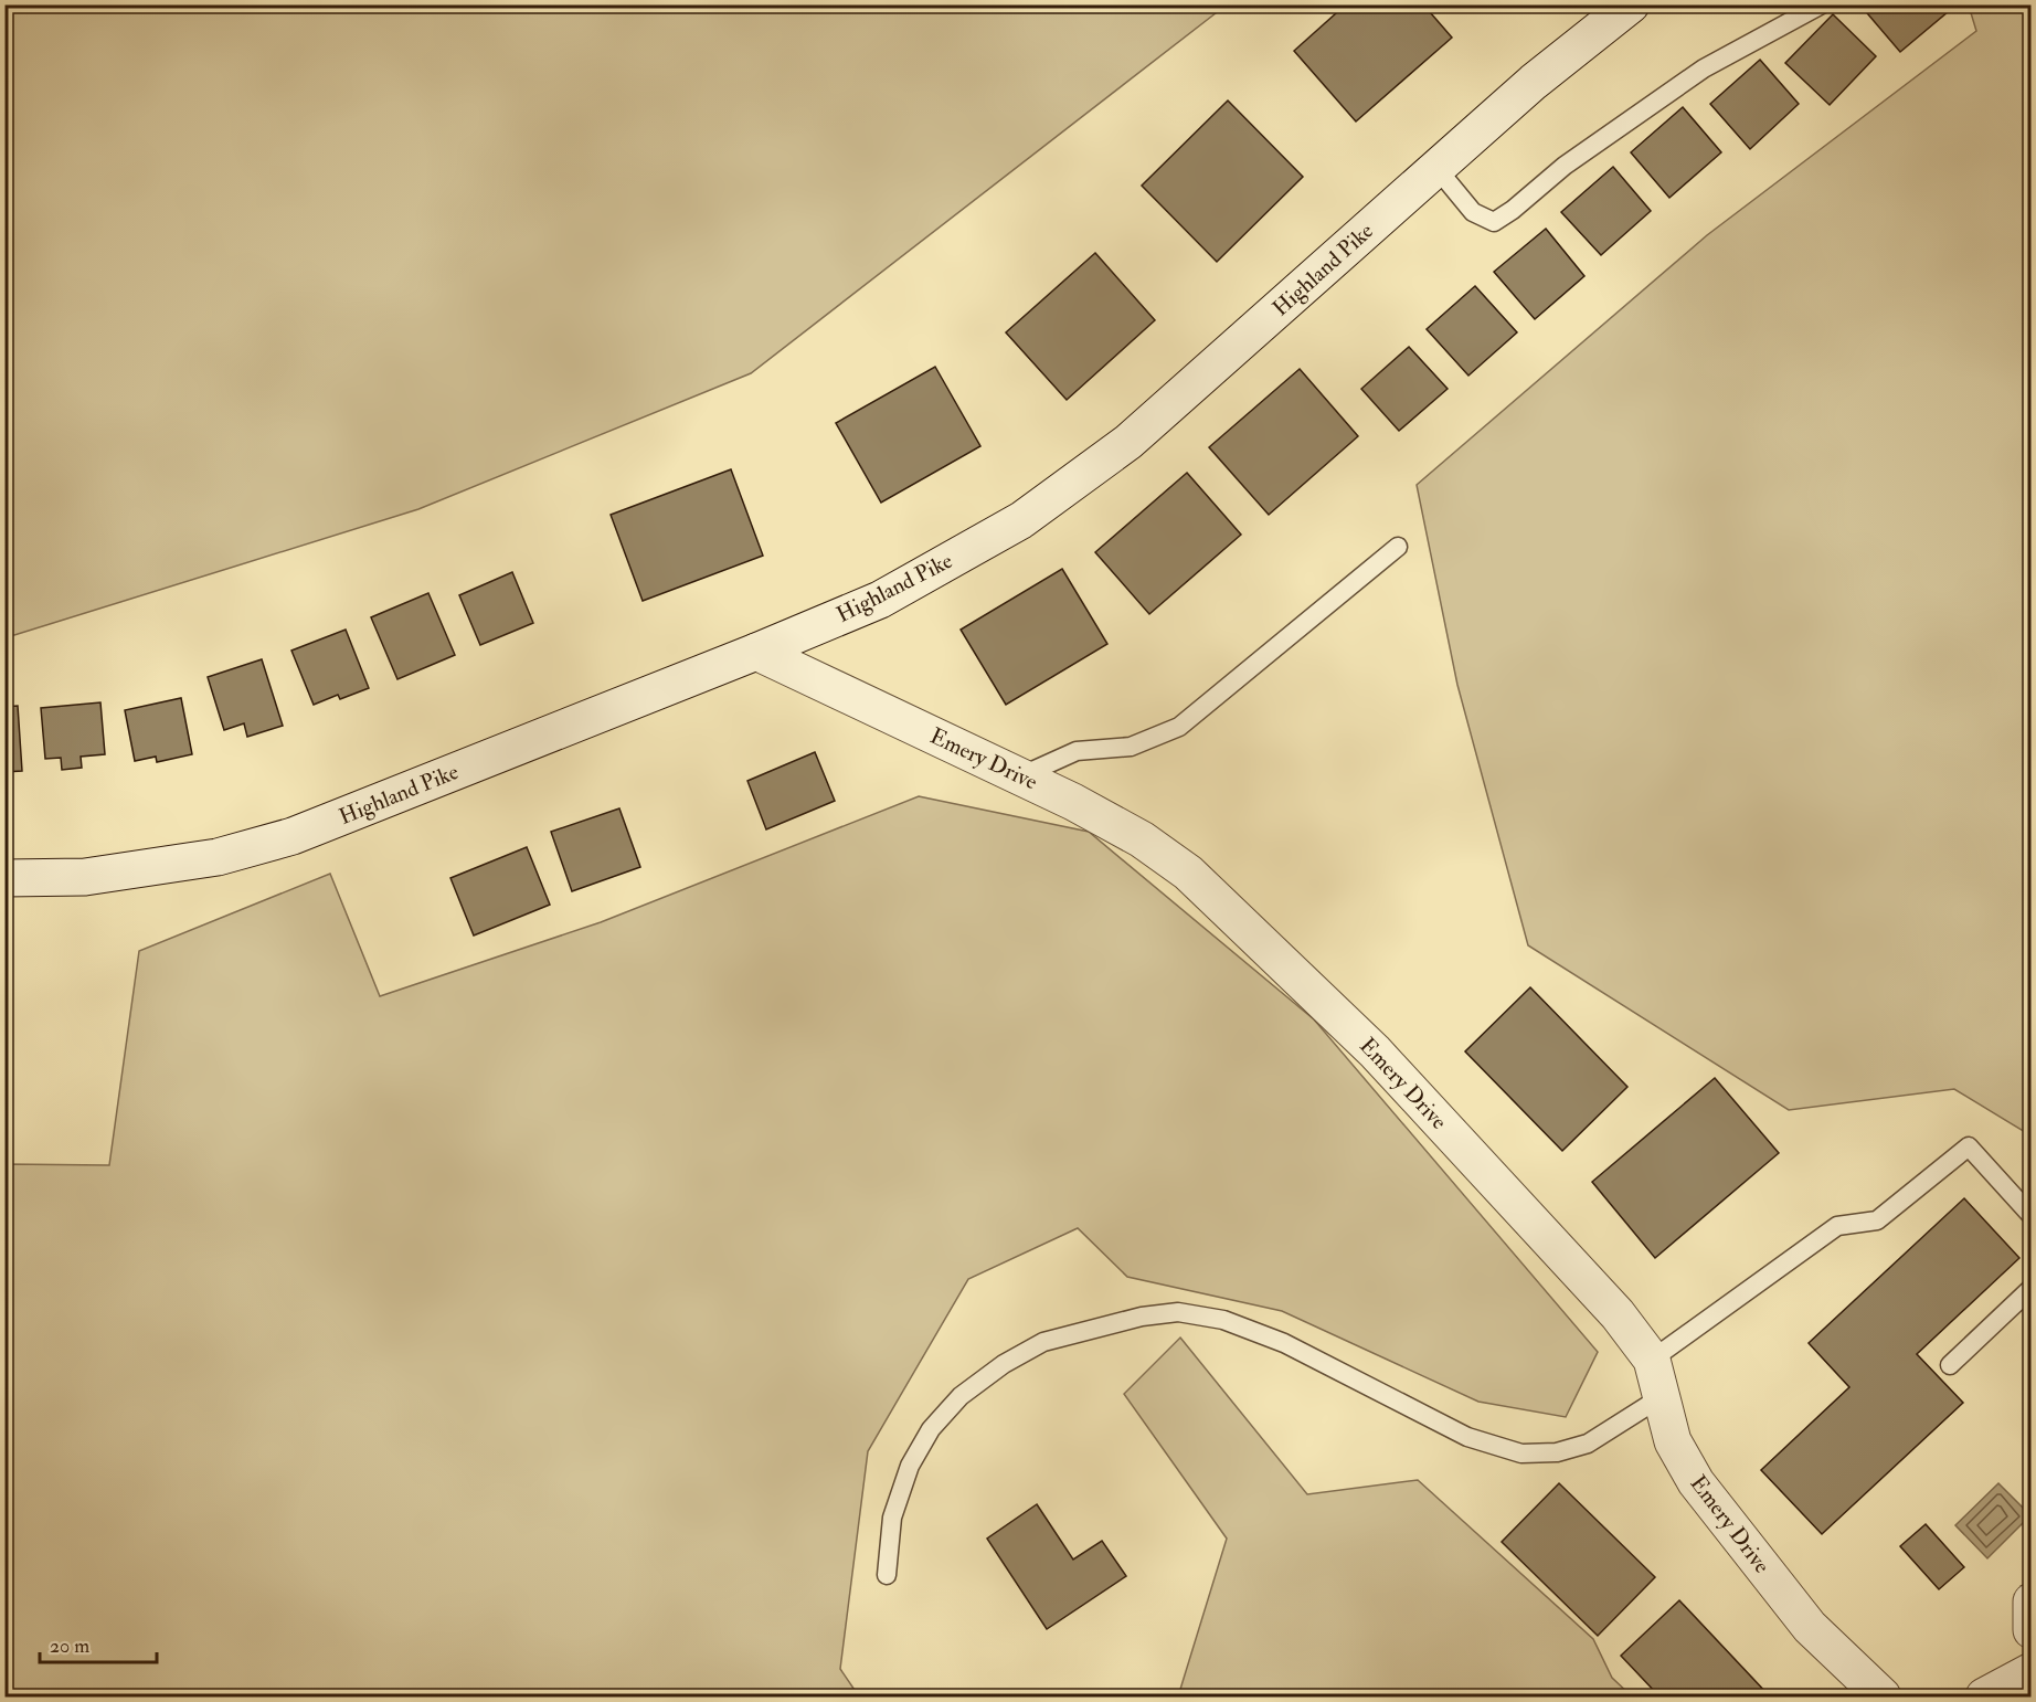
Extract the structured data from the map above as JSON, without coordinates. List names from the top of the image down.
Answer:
{
  "streets": {
    "street": ["Highland Pike", "Emery Drive"]
  },
  "crossings": [
    ["Highland Pike", "Emery Drive"]
  ],
  "scale_bar": "20 m"
}
